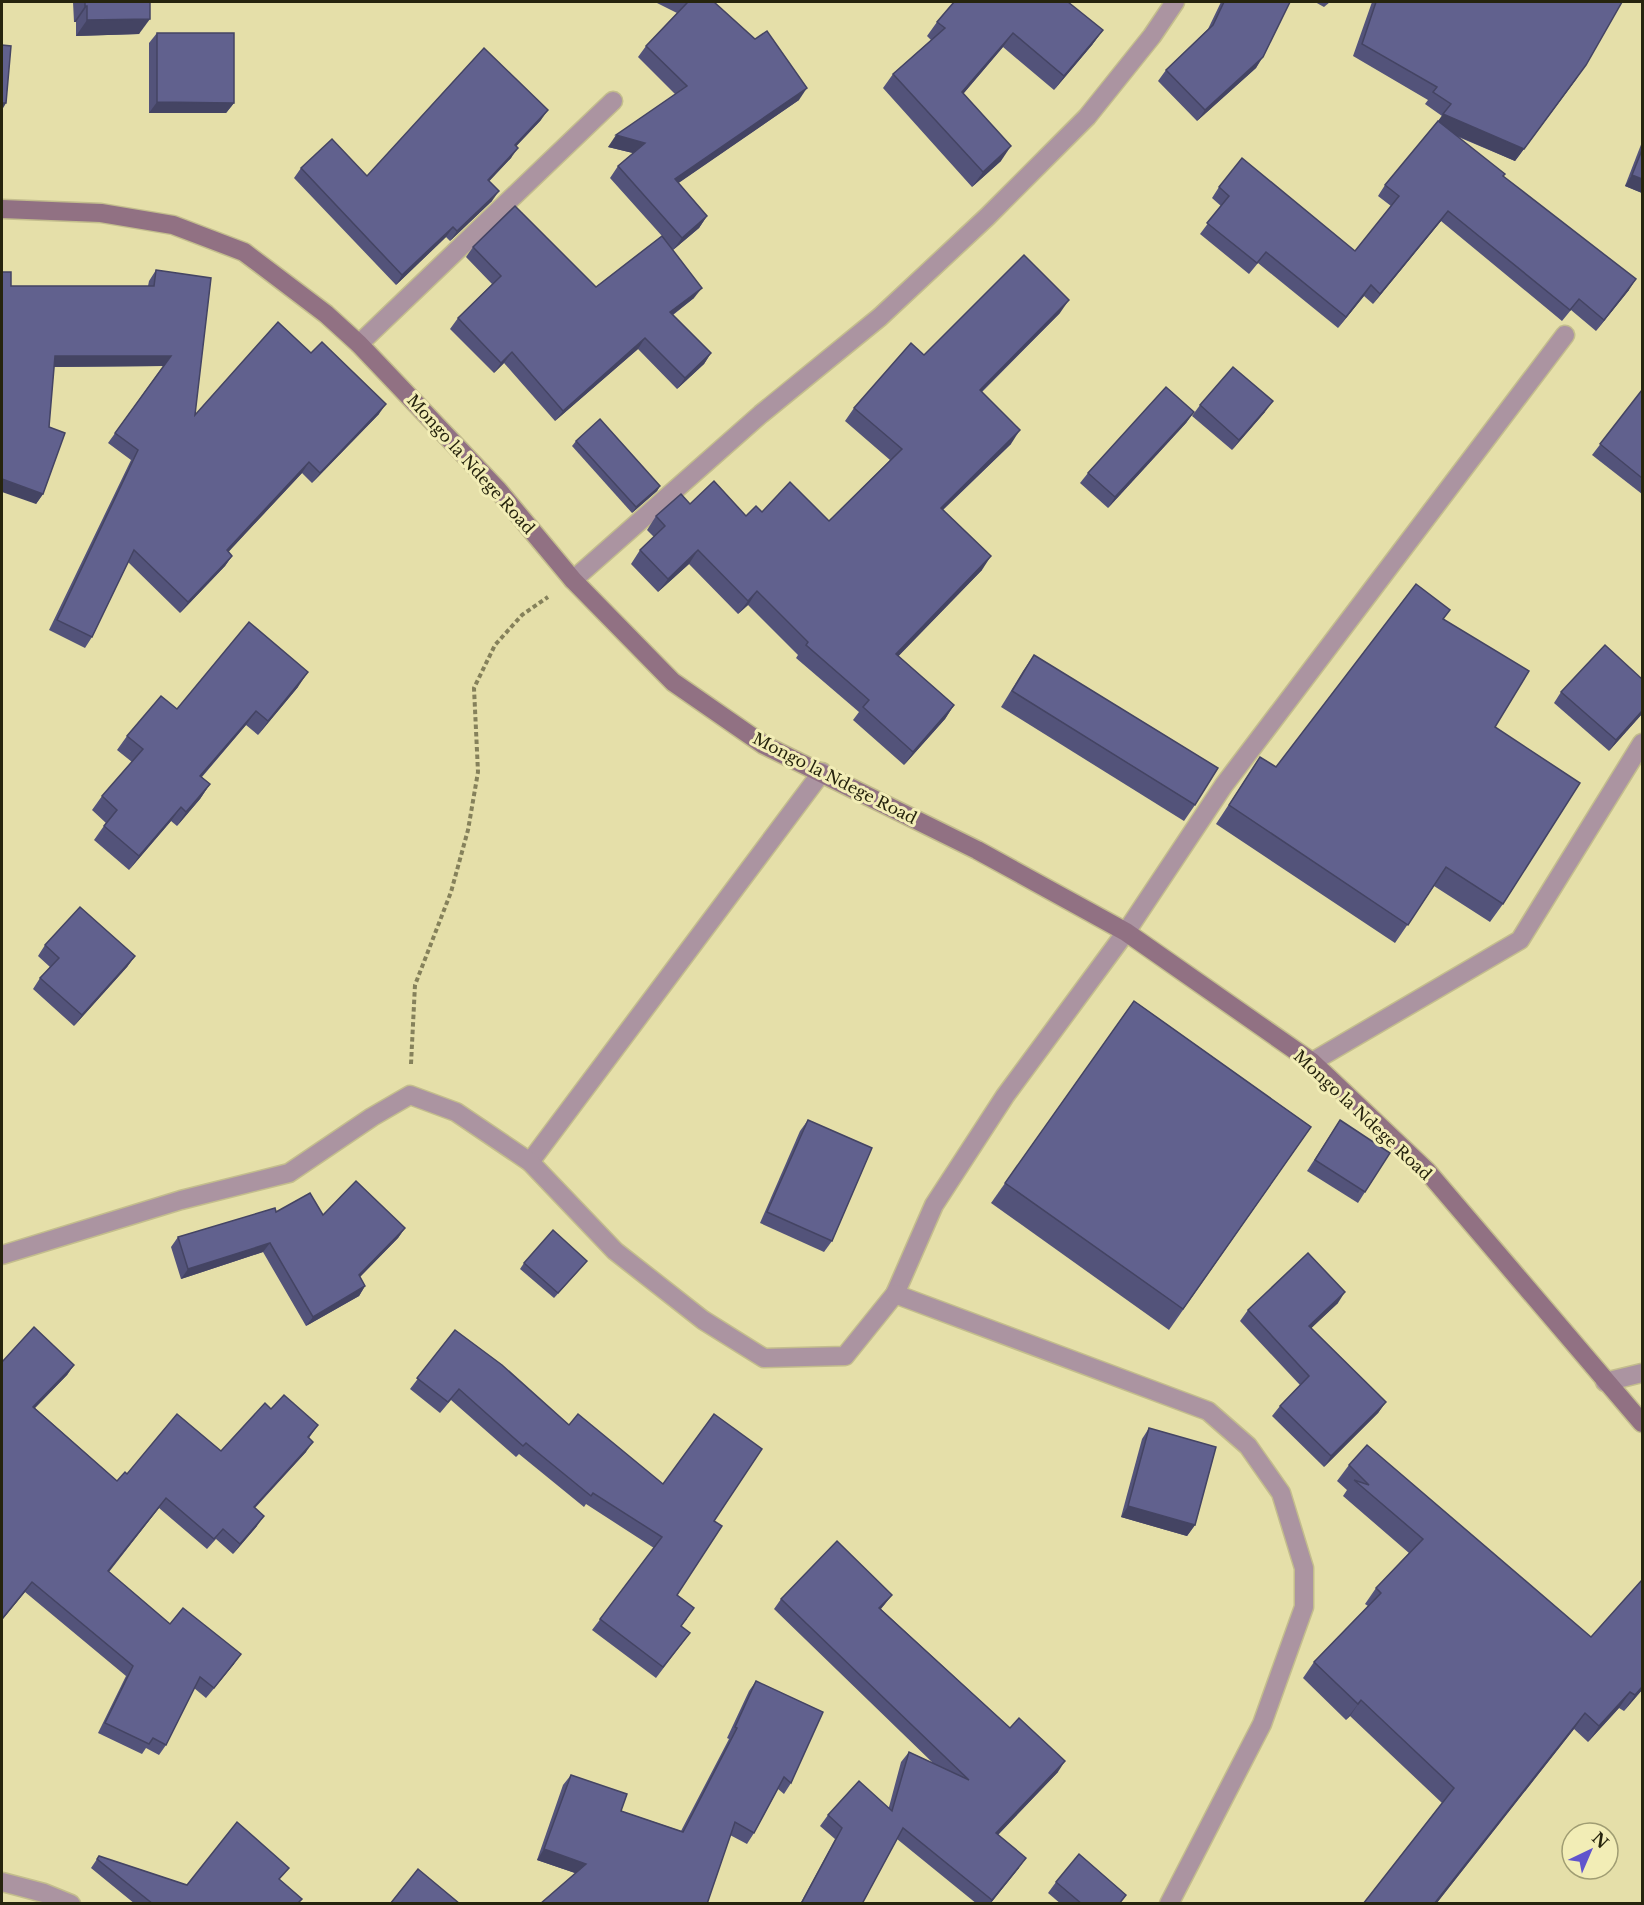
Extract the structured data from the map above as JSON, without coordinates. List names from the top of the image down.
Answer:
{
  "streets": {
    "street": ["Mongo la Ndege Road"]
  },
  "north": "top right"
}
